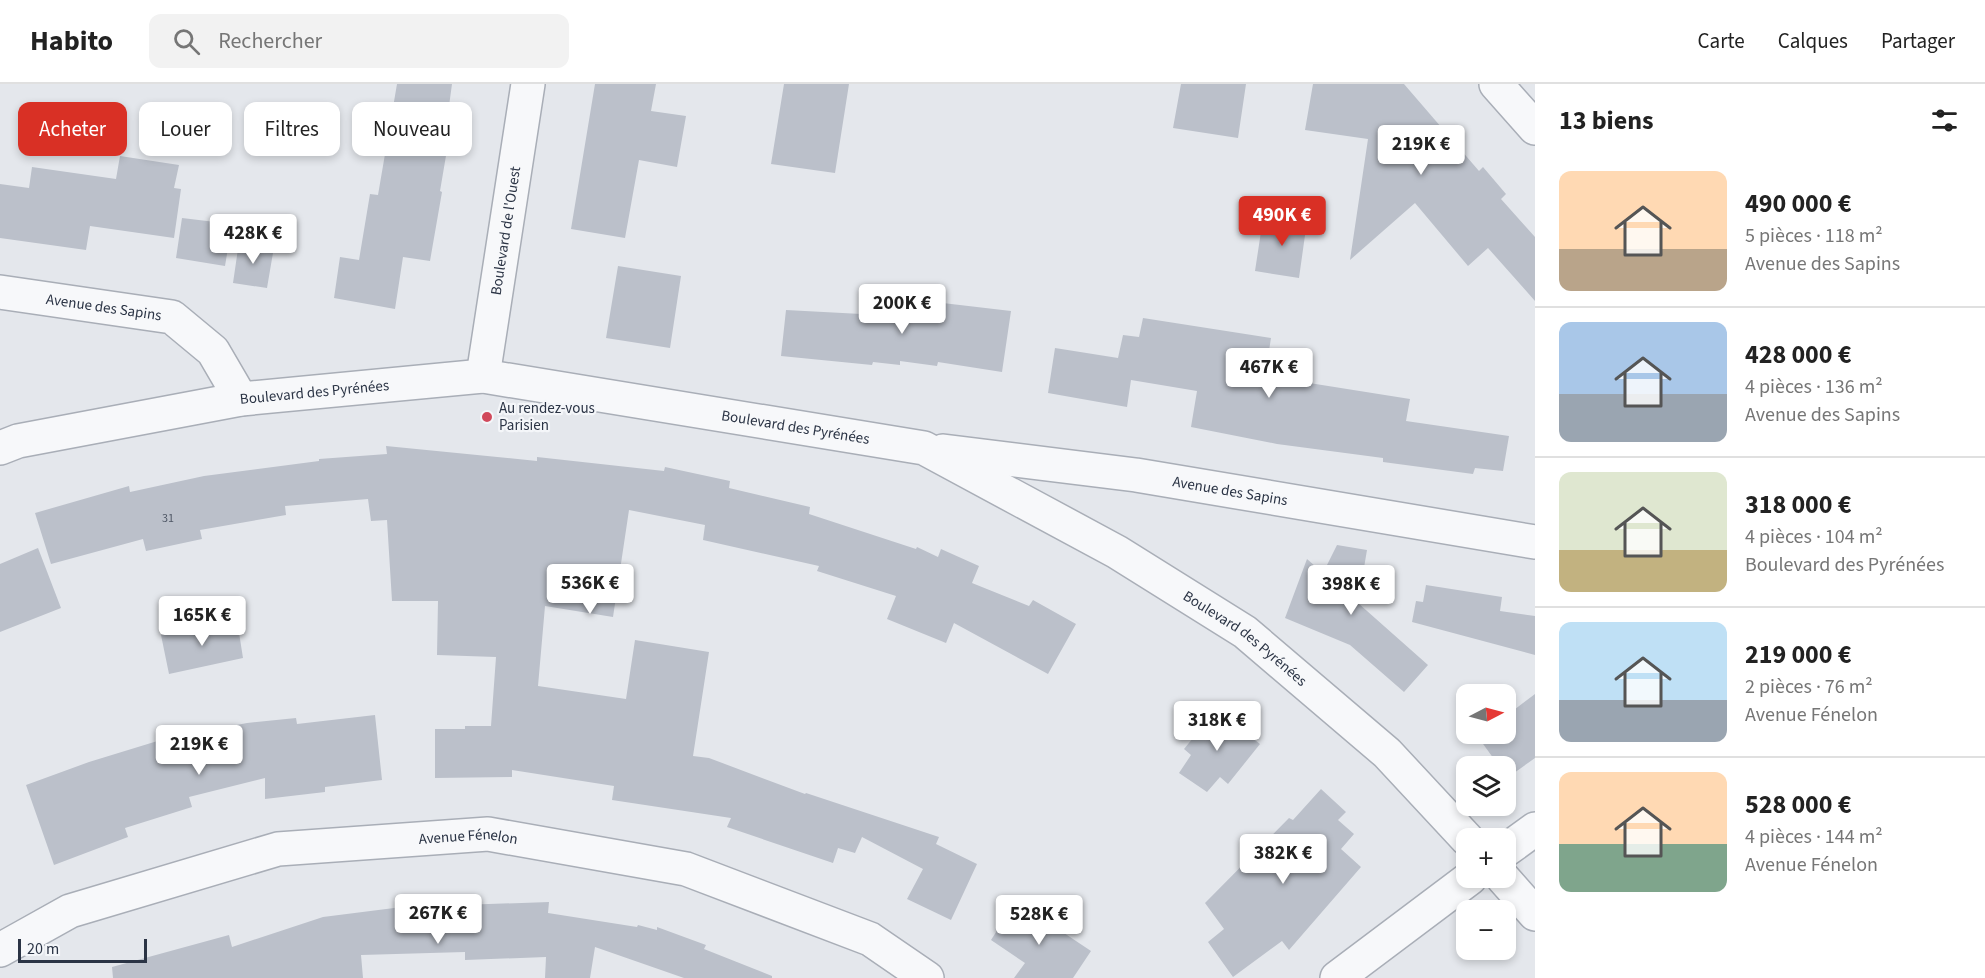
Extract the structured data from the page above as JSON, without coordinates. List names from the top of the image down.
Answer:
{
  "streets": {
    "street": [
      "Boulevard de l'Ouest",
      "Avenue des Sapins",
      "Boulevard des Pyrénées",
      "Avenue Fénelon"
    ]
  },
  "crossings": [
    ["Boulevard de l'Ouest", "Boulevard des Pyrénées"],
    ["Avenue des Sapins", "Boulevard des Pyrénées"]
  ],
  "places": ["Au rendez-vous Parisien"],
  "house_numbers": ["31"],
  "scale_bar": "20 m",
  "north": "right",
  "page": {
    "header": "Habito",
    "search": "Rechercher",
    "nav": ["Carte", "Calques", "Partager"],
    "heading": "13 biens",
    "chip": [
      "Acheter",
      "Louer",
      "Filtres",
      "Nouveau"
    ],
    "price": [
      "219K €",
      "490K €",
      "428K €",
      "200K €",
      "467K €",
      "536K €",
      "398K €",
      "165K €",
      "318K €",
      "219K €",
      "382K €",
      "267K €",
      "528K €"
    ],
    "list": [
      {
        "name": "490 000 €",
        "note": "5 pièces · 118 m² · Avenue des Sapins"
      },
      {
        "name": "428 000 €",
        "note": "4 pièces · 136 m² · Avenue des Sapins"
      },
      {
        "name": "318 000 €",
        "note": "4 pièces · 104 m² · Boulevard des Pyrénées"
      },
      {
        "name": "219 000 €",
        "note": "2 pièces · 76 m² · Avenue Fénelon"
      },
      {
        "name": "528 000 €",
        "note": "4 pièces · 144 m² · Avenue Fénelon"
      }
    ],
    "map_buttons": ["+", "−"],
    "scale": "20 m"
  }
}
